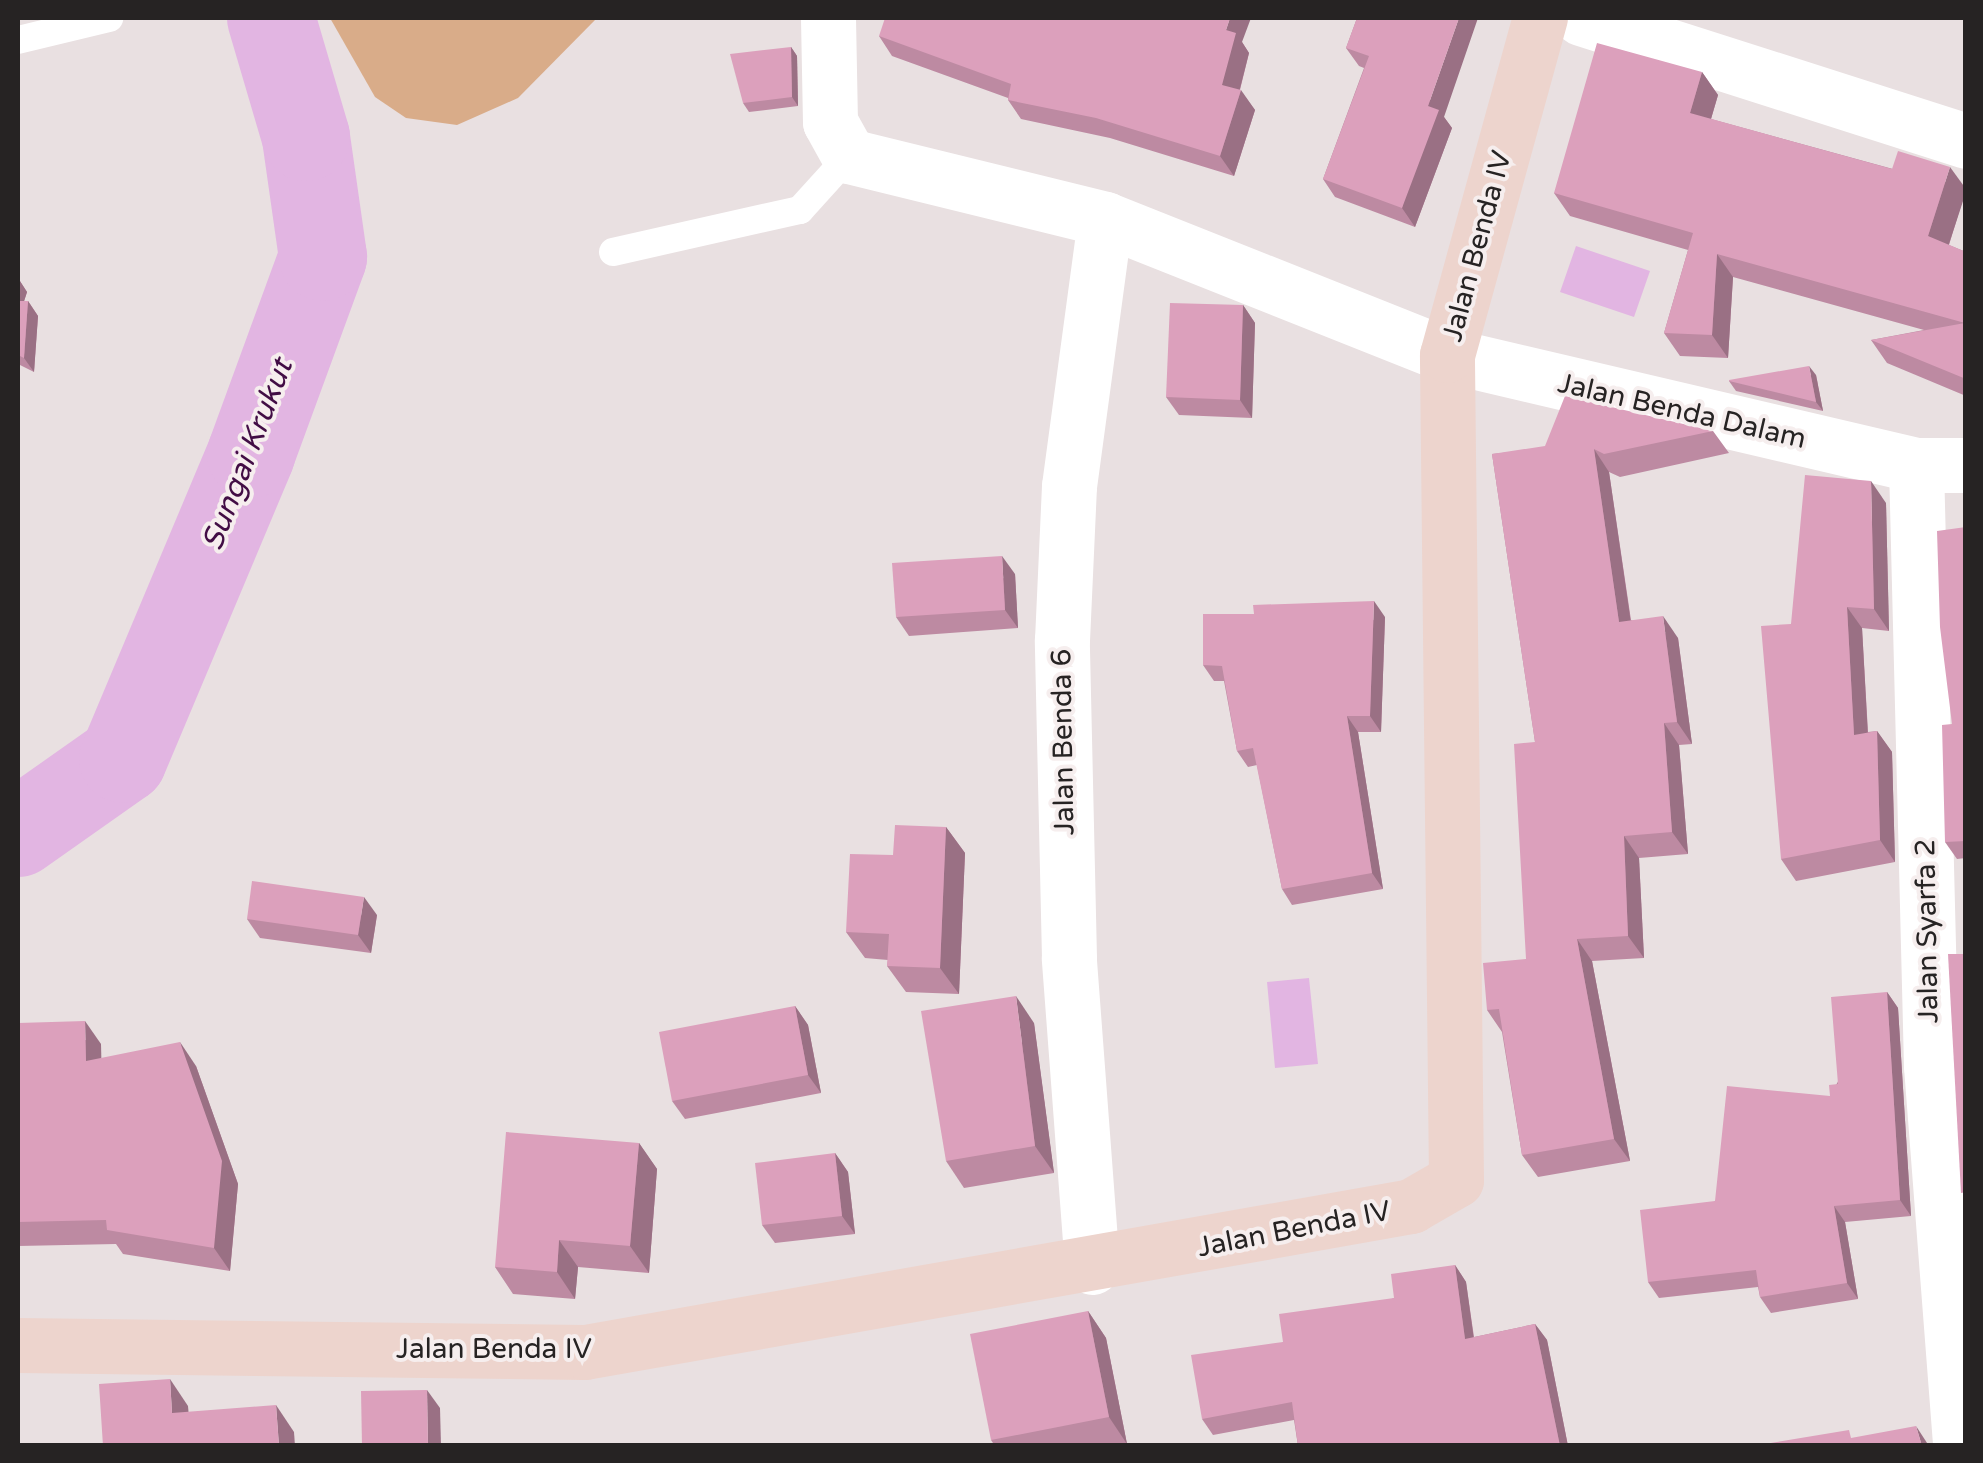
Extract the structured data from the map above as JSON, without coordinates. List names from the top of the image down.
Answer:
{
  "streets": {
    "street": [
      "Jalan Benda IV",
      "Jalan Benda Dalam",
      "Jalan Benda 6",
      "Jalan Syarfa 2"
    ]
  },
  "crossings": [
    ["Jalan Benda IV", "Jalan Benda Dalam"],
    ["Jalan Benda IV", "Jalan Benda 6"],
    ["Jalan Benda Dalam", "Jalan Benda 6"],
    ["Jalan Benda Dalam", "Jalan Syarfa 2"]
  ],
  "water": ["Sungai Krukut"]
}
